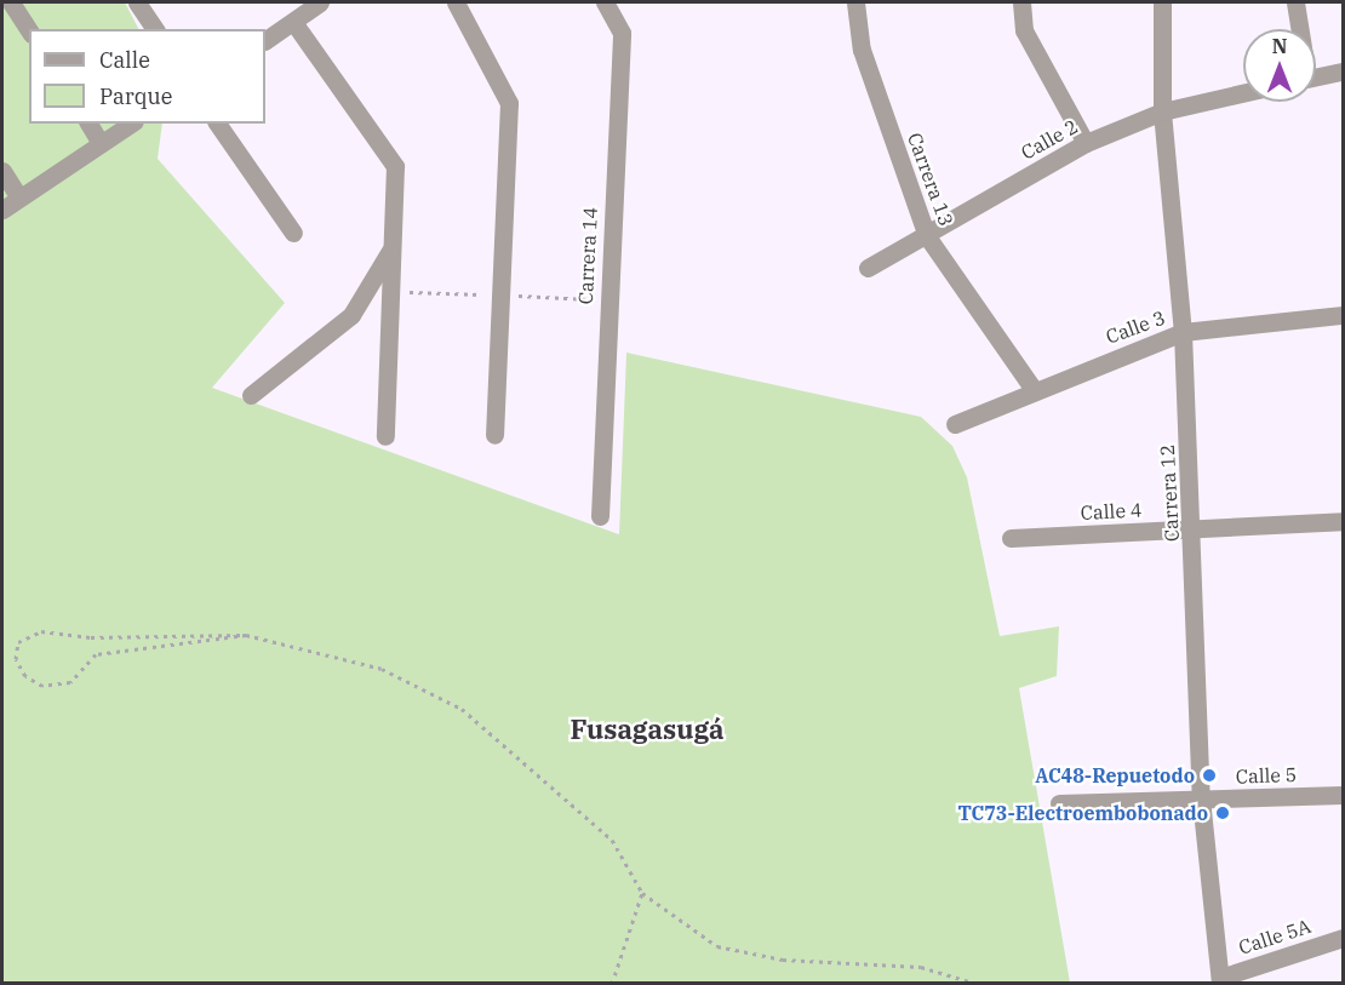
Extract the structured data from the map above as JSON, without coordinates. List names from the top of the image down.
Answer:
{
  "streets": {
    "street": [
      "Calle 2",
      "Carrera 13",
      "Carrera 14",
      "Calle 3",
      "Carrera 12",
      "Calle 4",
      "Calle 5",
      "Calle 5A"
    ]
  },
  "crossings": [
    ["Calle 2", "Carrera 13"],
    ["Calle 2", "Carrera 12"],
    ["Carrera 13", "Calle 3"],
    ["Calle 3", "Carrera 12"],
    ["Carrera 12", "Calle 4"],
    ["Carrera 12", "Calle 5"],
    ["Carrera 12", "Calle 5A"]
  ],
  "districts": ["Fusagasugá"],
  "places": ["AC48-Repuetodo", "TC73-Electroembobonado"],
  "legend": ["Calle", "Parque"],
  "north": "top"
}
